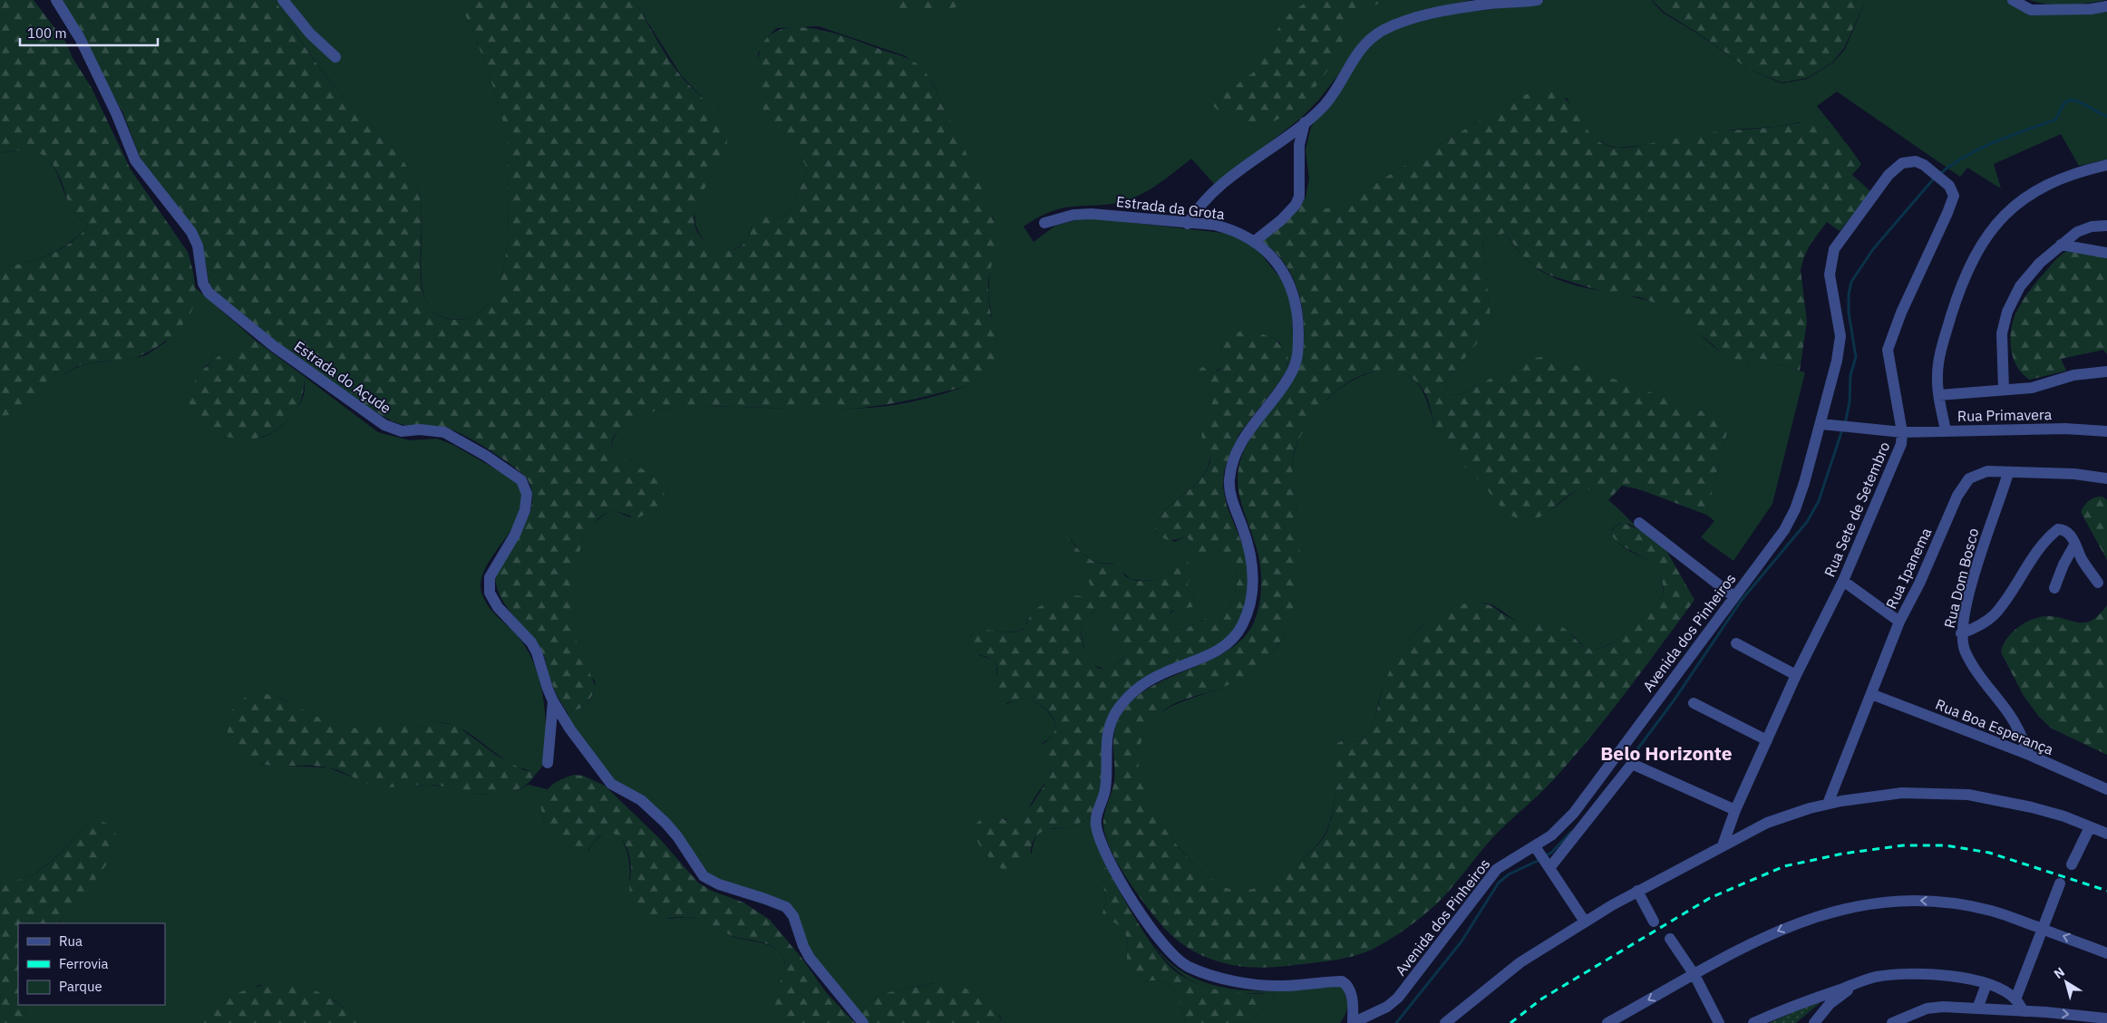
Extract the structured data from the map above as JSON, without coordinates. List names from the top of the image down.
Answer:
{
  "streets": {
    "street": [
      "Estrada da Grota",
      "Estrada do Açude",
      "Rua Primavera",
      "Rua Sete de Setembro",
      "Rua Ipanema",
      "Rua Dom Bosco",
      "Avenida dos Pinheiros",
      "Rua Boa Esperança"
    ]
  },
  "crossings": [
    ["Estrada da Grota", "Avenida dos Pinheiros"],
    ["Rua Primavera", "Rua Sete de Setembro"],
    ["Rua Primavera", "Avenida dos Pinheiros"],
    ["Rua Sete de Setembro", "Avenida dos Pinheiros"],
    ["Rua Ipanema", "Rua Dom Bosco"],
    ["Rua Ipanema", "Rua Boa Esperança"],
    ["Rua Dom Bosco", "Rua Boa Esperança"]
  ],
  "districts": ["Belo Horizonte"],
  "legend": ["Rua", "Ferrovia", "Parque"],
  "scale_bar": "100 m",
  "north": "top left"
}
